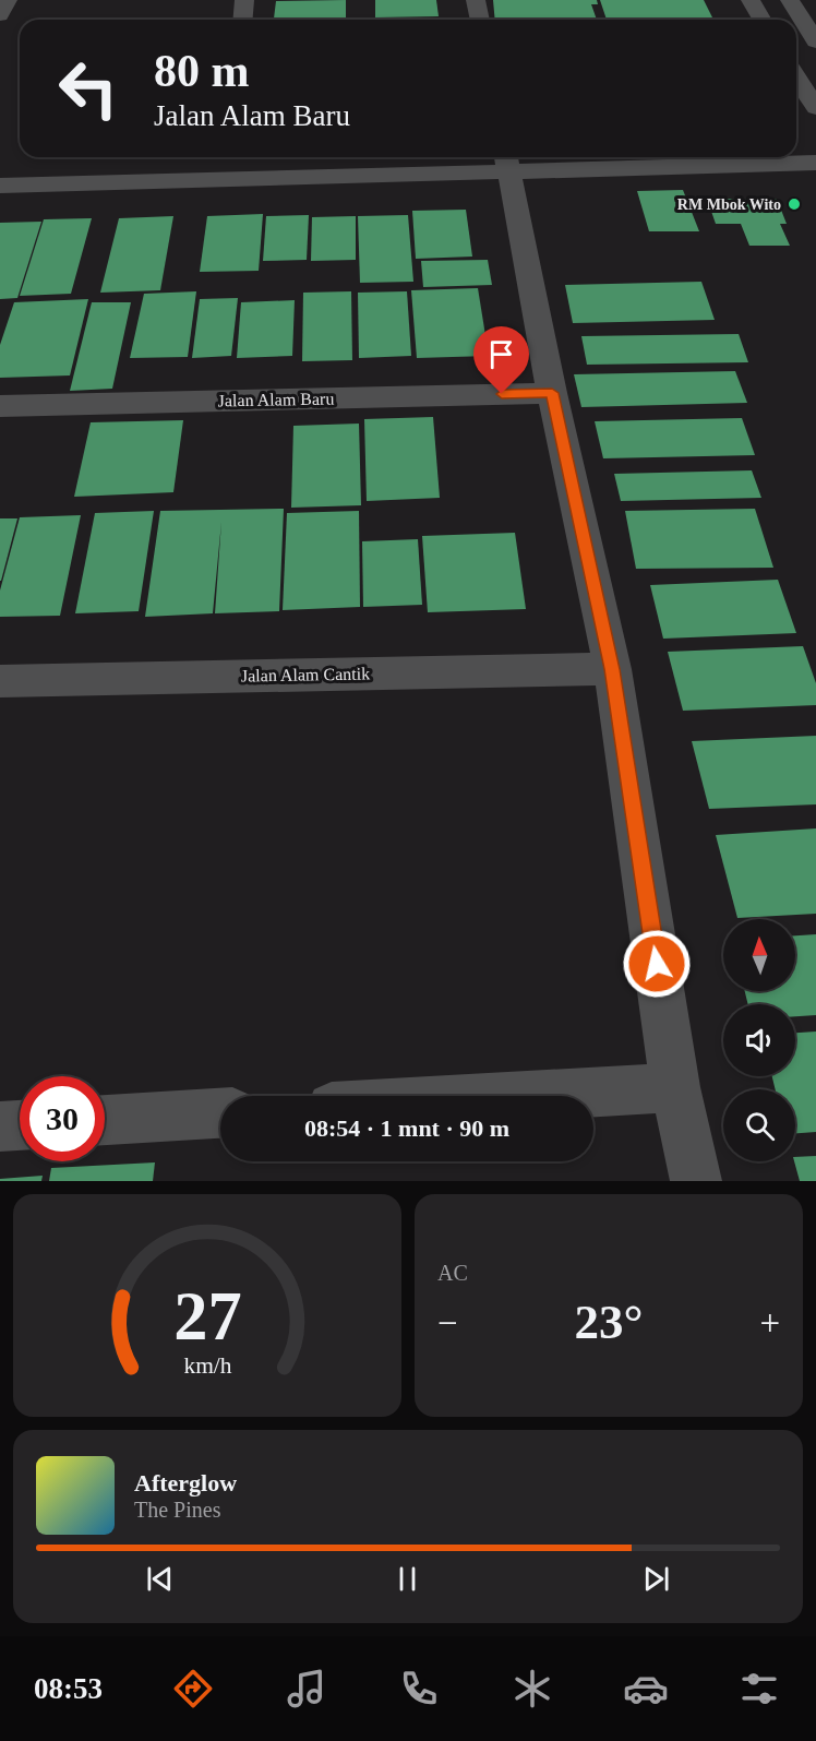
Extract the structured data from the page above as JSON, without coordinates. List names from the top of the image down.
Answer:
{
  "streets": {
    "street": ["Jalan Alam Baru", "Jalan Alam Cantik"]
  },
  "places": ["RM Mbok Wito"],
  "north": "top",
  "page": {
    "turn": ["80 m", "Jalan Alam Baru"],
    "limit": "30",
    "trip": "08:54 · 1 mnt · 90 m",
    "tile": "AC",
    "heat": ["−", "23°", "+"],
    "song": ["Afterglow", "The Pines"],
    "tabs": "08:53",
    "gauge": ["27", "km/h"]
  }
}
